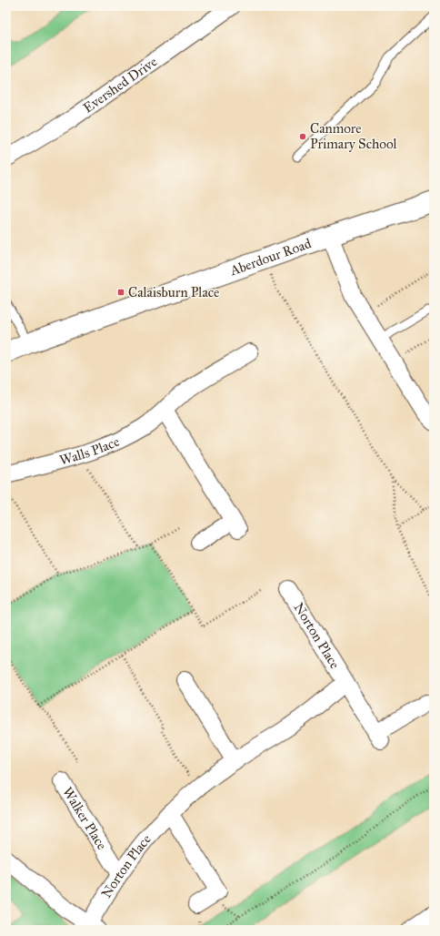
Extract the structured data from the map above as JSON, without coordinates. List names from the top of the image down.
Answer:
{
  "streets": {
    "main road": ["Aberdour Road"],
    "street": [
      "Evershed Drive",
      "Walls Place",
      "Norton Place",
      "Walker Place"
    ]
  },
  "crossings": [
    ["Norton Place", "Walker Place"]
  ],
  "places": {
    "other": ["Canmore Primary School"],
    "transit": ["Calaisburn Place"]
  }
}
